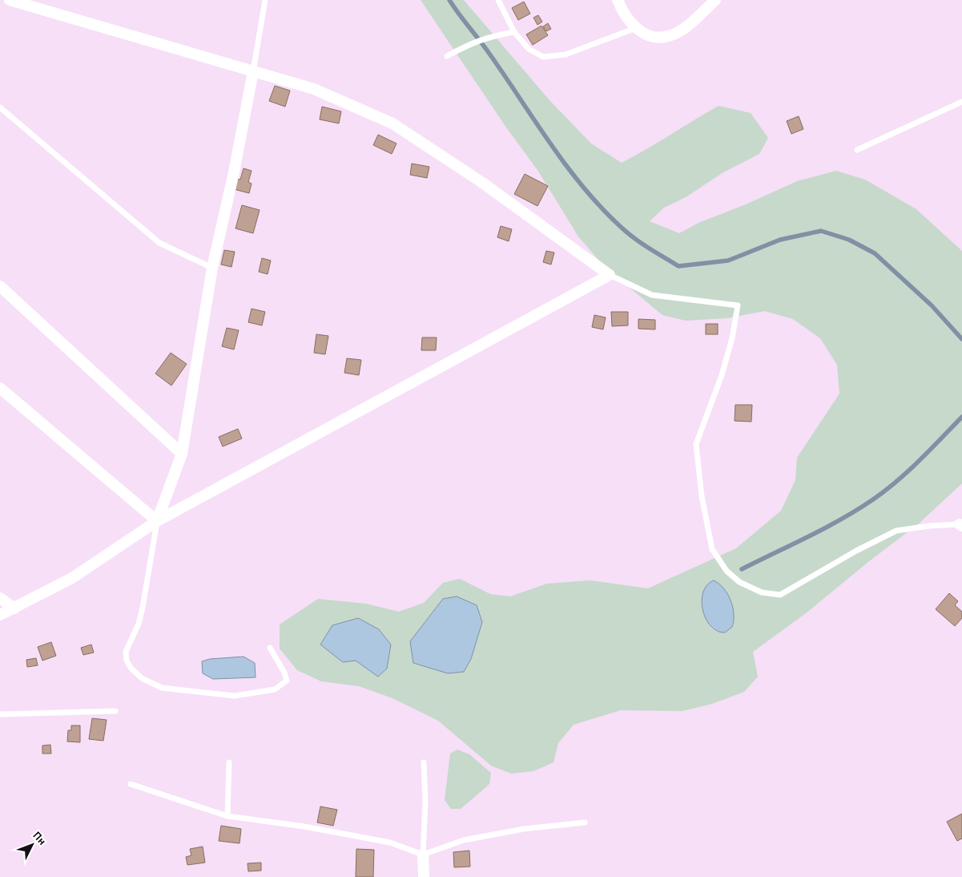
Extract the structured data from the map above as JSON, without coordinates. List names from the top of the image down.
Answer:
{
  "north": "top right"
}
